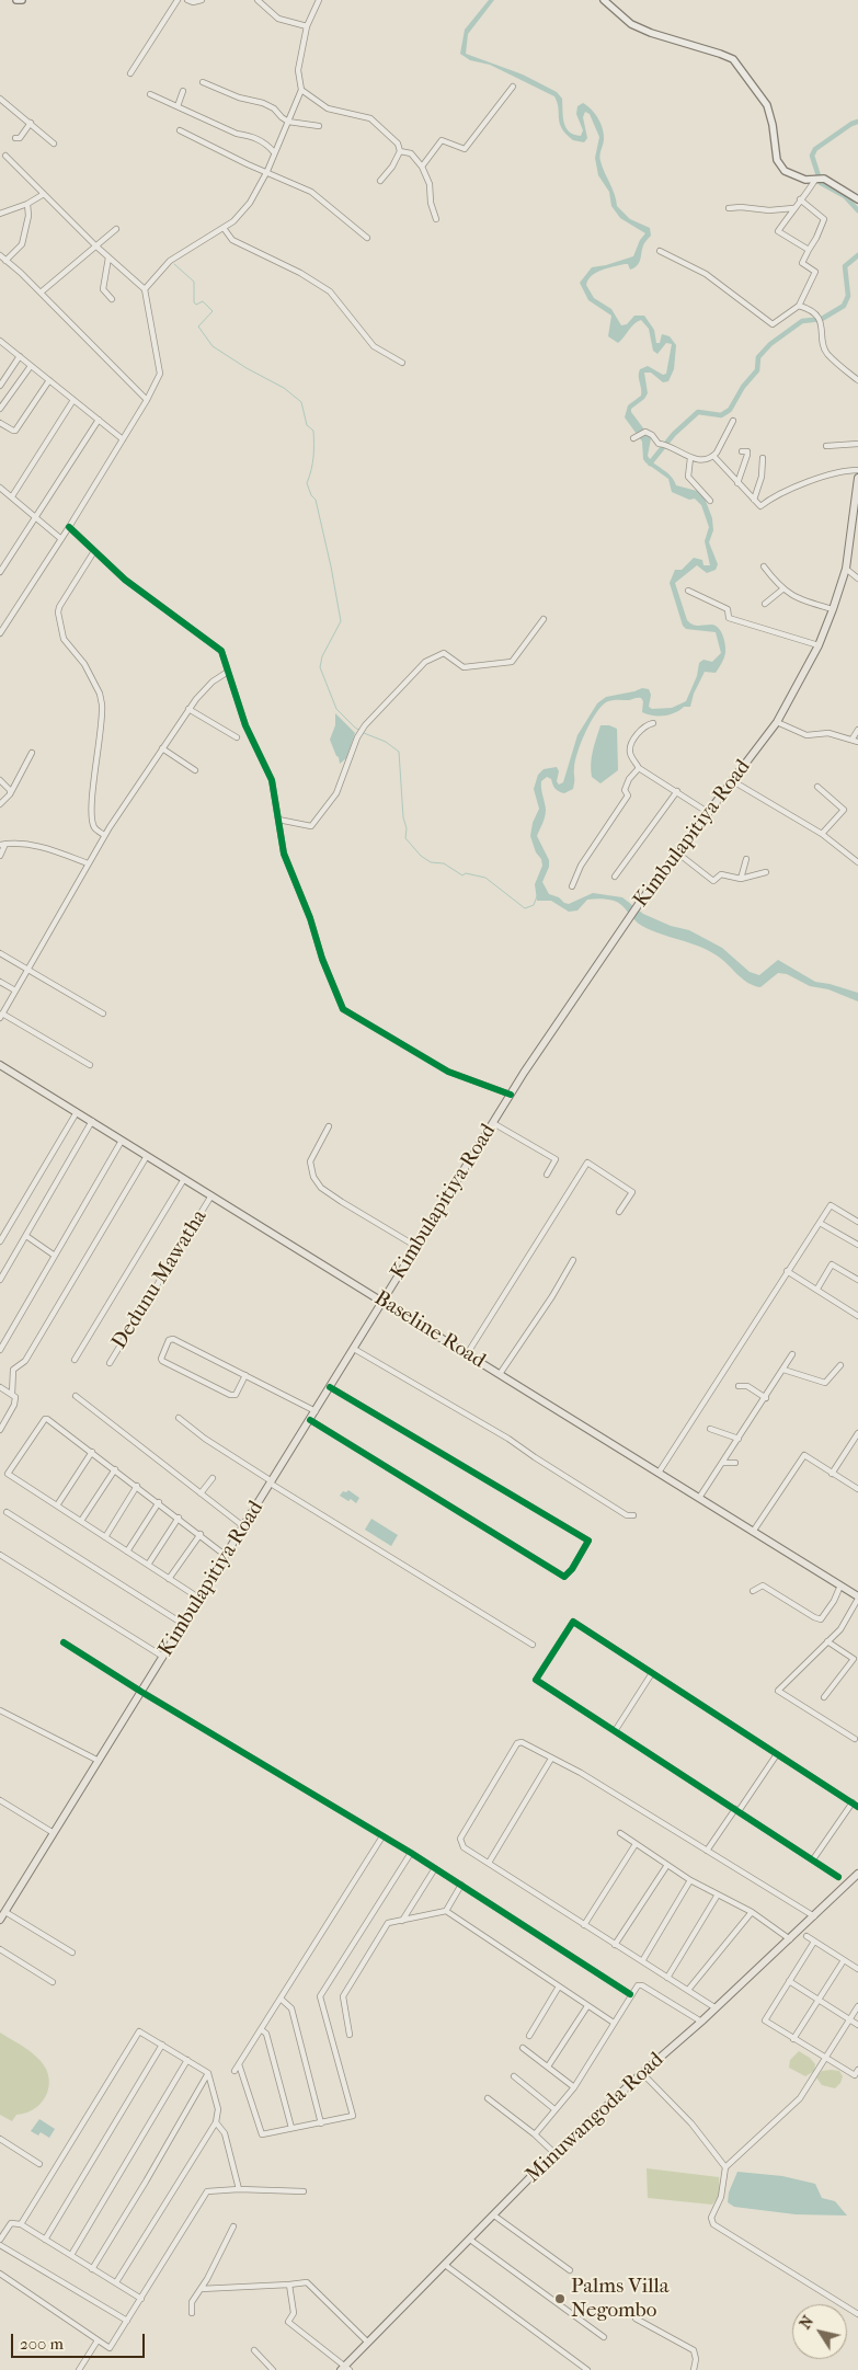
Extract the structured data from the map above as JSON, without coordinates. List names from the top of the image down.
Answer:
{
  "streets": {
    "main road": ["Kimbulapitiya Road", "Baseline Road", "Minuwangoda Road"],
    "street": ["Dedunu Mawatha"]
  },
  "crossings": [
    ["Kimbulapitiya Road", "Baseline Road"],
    ["Dedunu Mawatha", "Baseline Road"]
  ],
  "places": ["Palms Villa Negombo"],
  "scale_bar": "200 m",
  "north": "top left"
}
